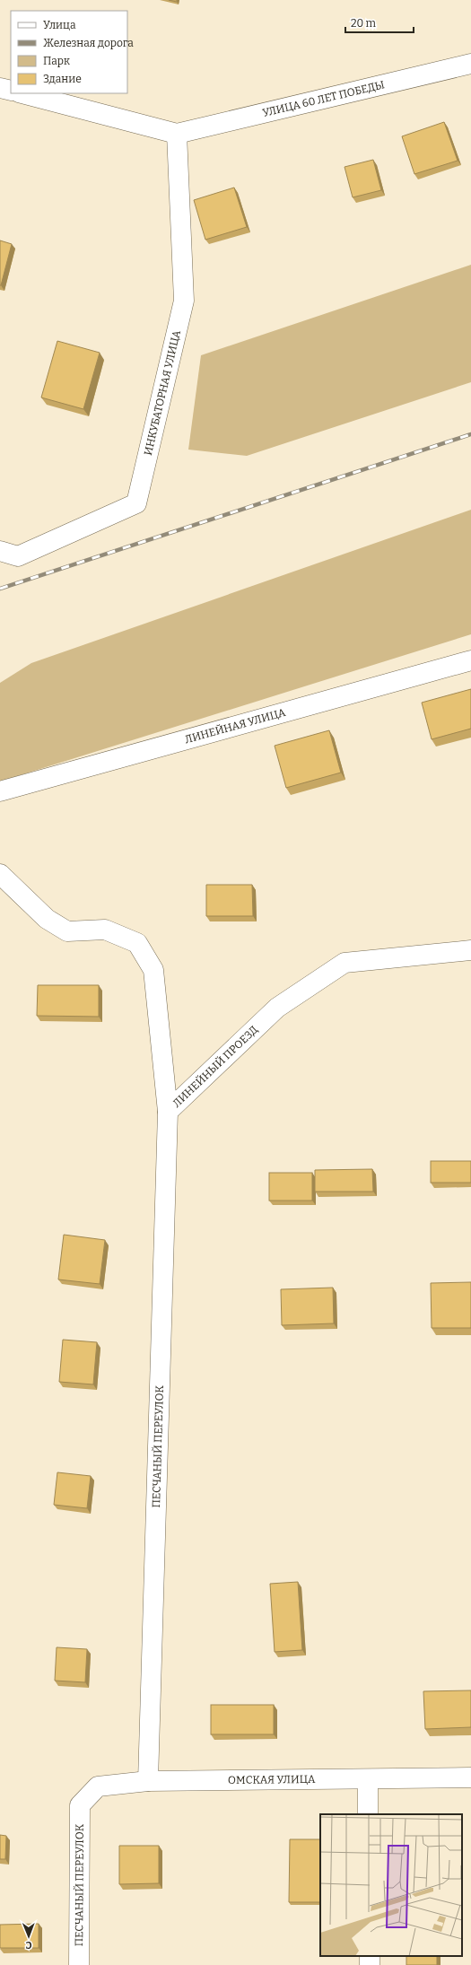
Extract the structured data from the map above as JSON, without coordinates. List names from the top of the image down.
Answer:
{
  "streets": {
    "street": [
      "УЛИЦА 60 ЛЕТ ПОБЕДЫ",
      "ИНКУБАТОРНАЯ УЛИЦА",
      "ЛИНЕЙНАЯ УЛИЦА",
      "ЛИНЕЙНЫЙ ПРОЕЗД",
      "ПЕСЧАНЫЙ ПЕРЕУЛОК",
      "ОМСКАЯ УЛИЦА"
    ]
  },
  "crossings": [
    ["УЛИЦА 60 ЛЕТ ПОБЕДЫ", "ИНКУБАТОРНАЯ УЛИЦА"],
    ["ЛИНЕЙНЫЙ ПРОЕЗД", "ПЕСЧАНЫЙ ПЕРЕУЛОК"],
    ["ПЕСЧАНЫЙ ПЕРЕУЛОК", "ОМСКАЯ УЛИЦА"]
  ],
  "legend": [
    "Улица",
    "Железная дорога",
    "Парк",
    "Здание"
  ],
  "scale_bar": "20 m",
  "north": "bottom"
}
